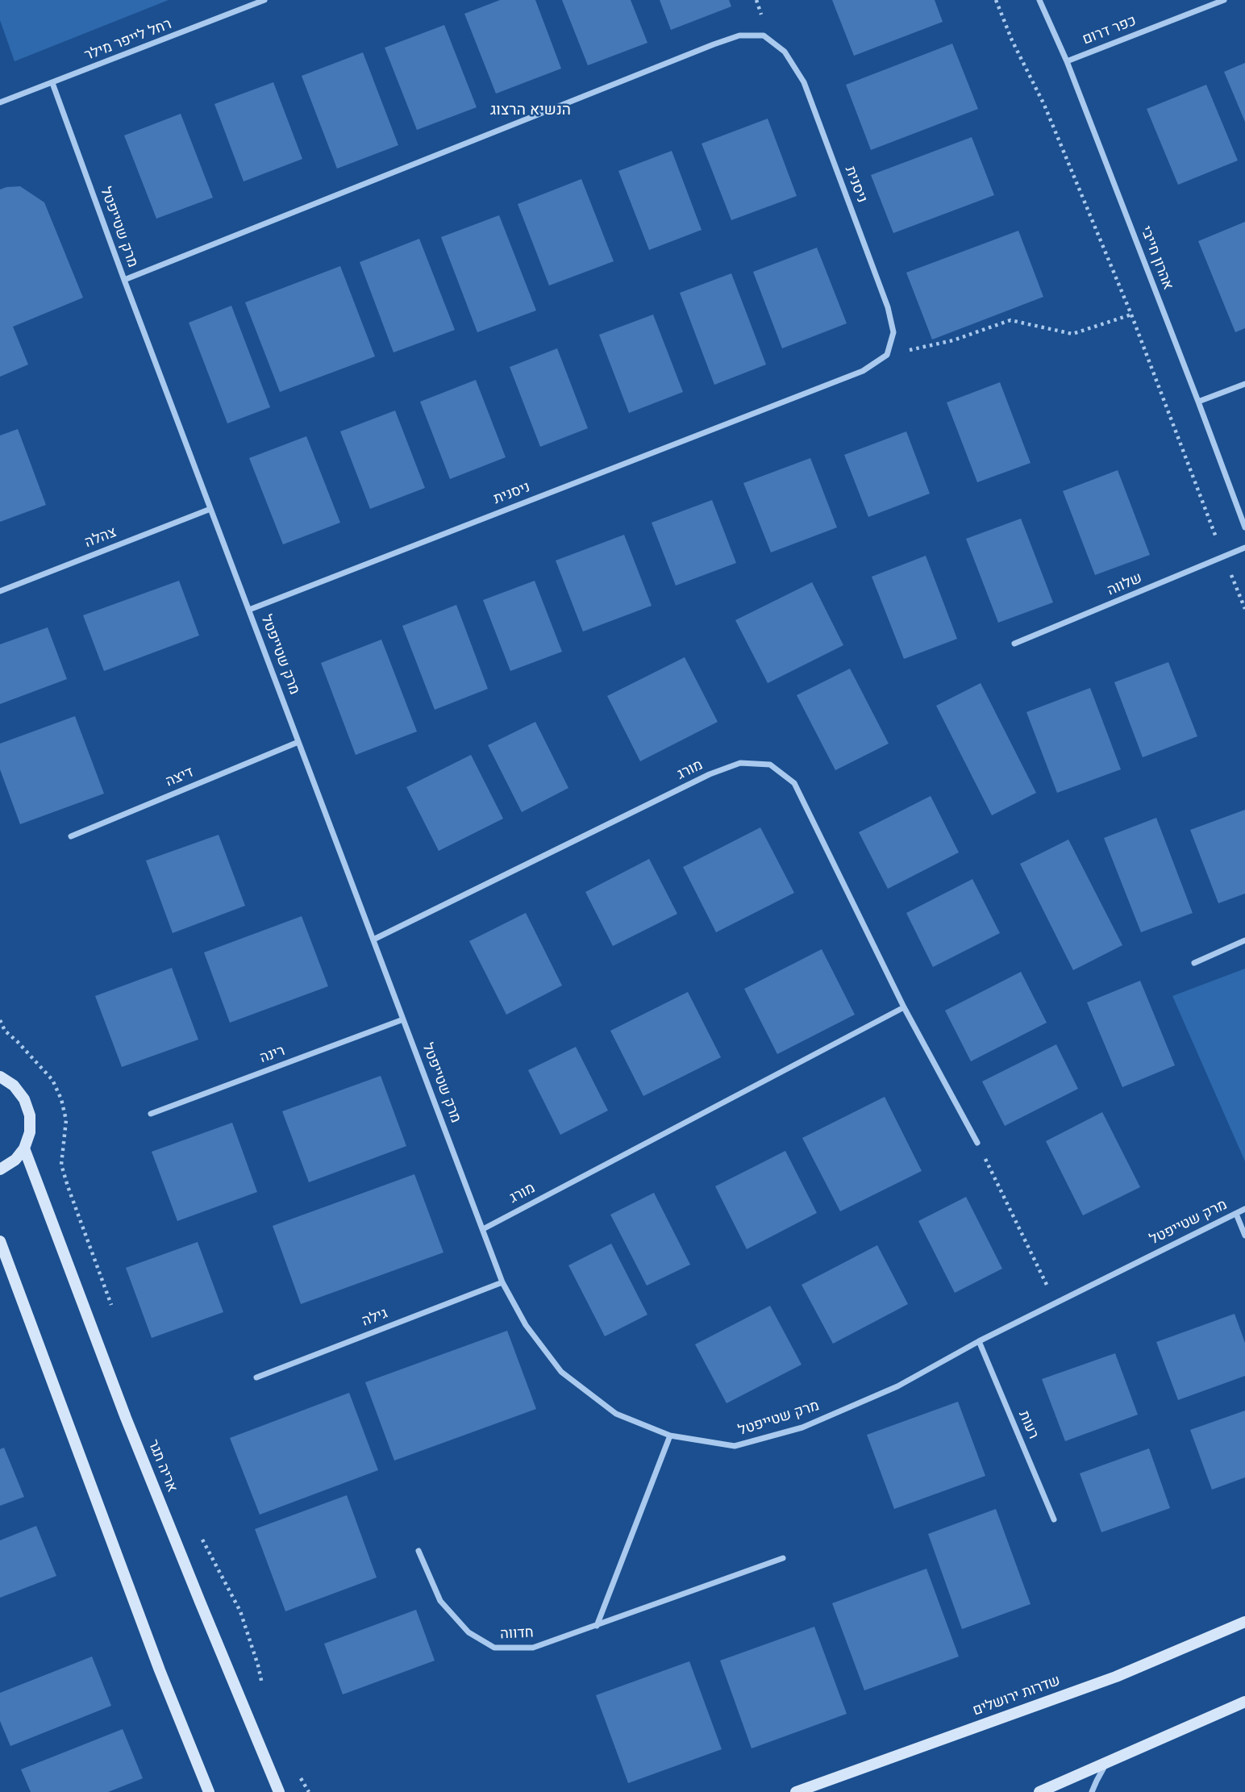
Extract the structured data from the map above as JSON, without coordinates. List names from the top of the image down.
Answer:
{
  "streets": {
    "street": [
      "כפר דרום",
      "רחל לייפר מילר",
      "ניסנית",
      "מרק שטייפטל",
      "אהרון חייבי",
      "צהלה",
      "שלווה",
      "מורג",
      "דיצה",
      "רינה",
      "גילה",
      "רעות",
      "אריה תגר",
      "חדווה",
      "שדרות ירושלים"
    ]
  },
  "crossings": [
    ["כפר דרום", "אהרון חייבי"],
    ["רחל לייפר מילר", "מרק שטייפטל"],
    ["ניסנית", "מרק שטייפטל"],
    ["מרק שטייפטל", "צהלה"],
    ["מרק שטייפטל", "מורג"],
    ["מרק שטייפטל", "דיצה"],
    ["מרק שטייפטל", "רינה"],
    ["מרק שטייפטל", "גילה"],
    ["מרק שטייפטל", "רעות"]
  ],
  "districts": ["הנשיא הרצוג"]
}
